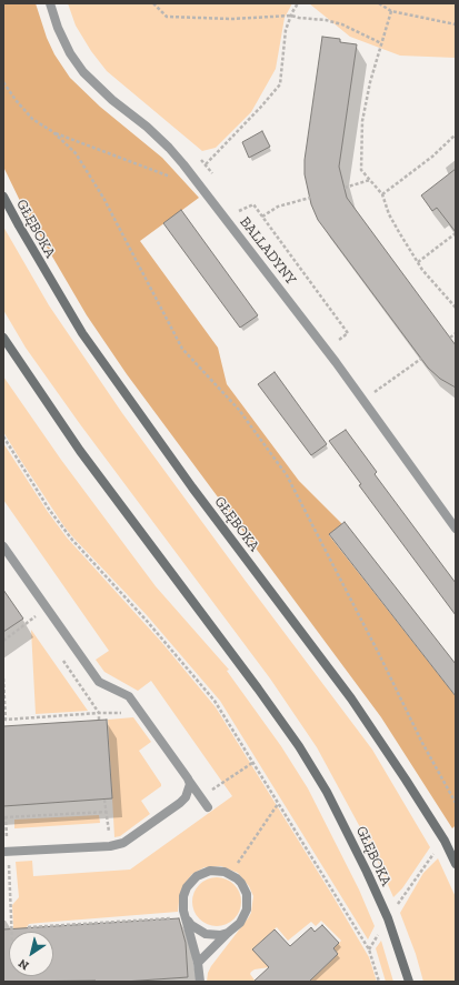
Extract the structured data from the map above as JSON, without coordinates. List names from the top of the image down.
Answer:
{
  "streets": {
    "street": ["GŁĘBOKA", "BALLADYNY"]
  },
  "north": "bottom left"
}
